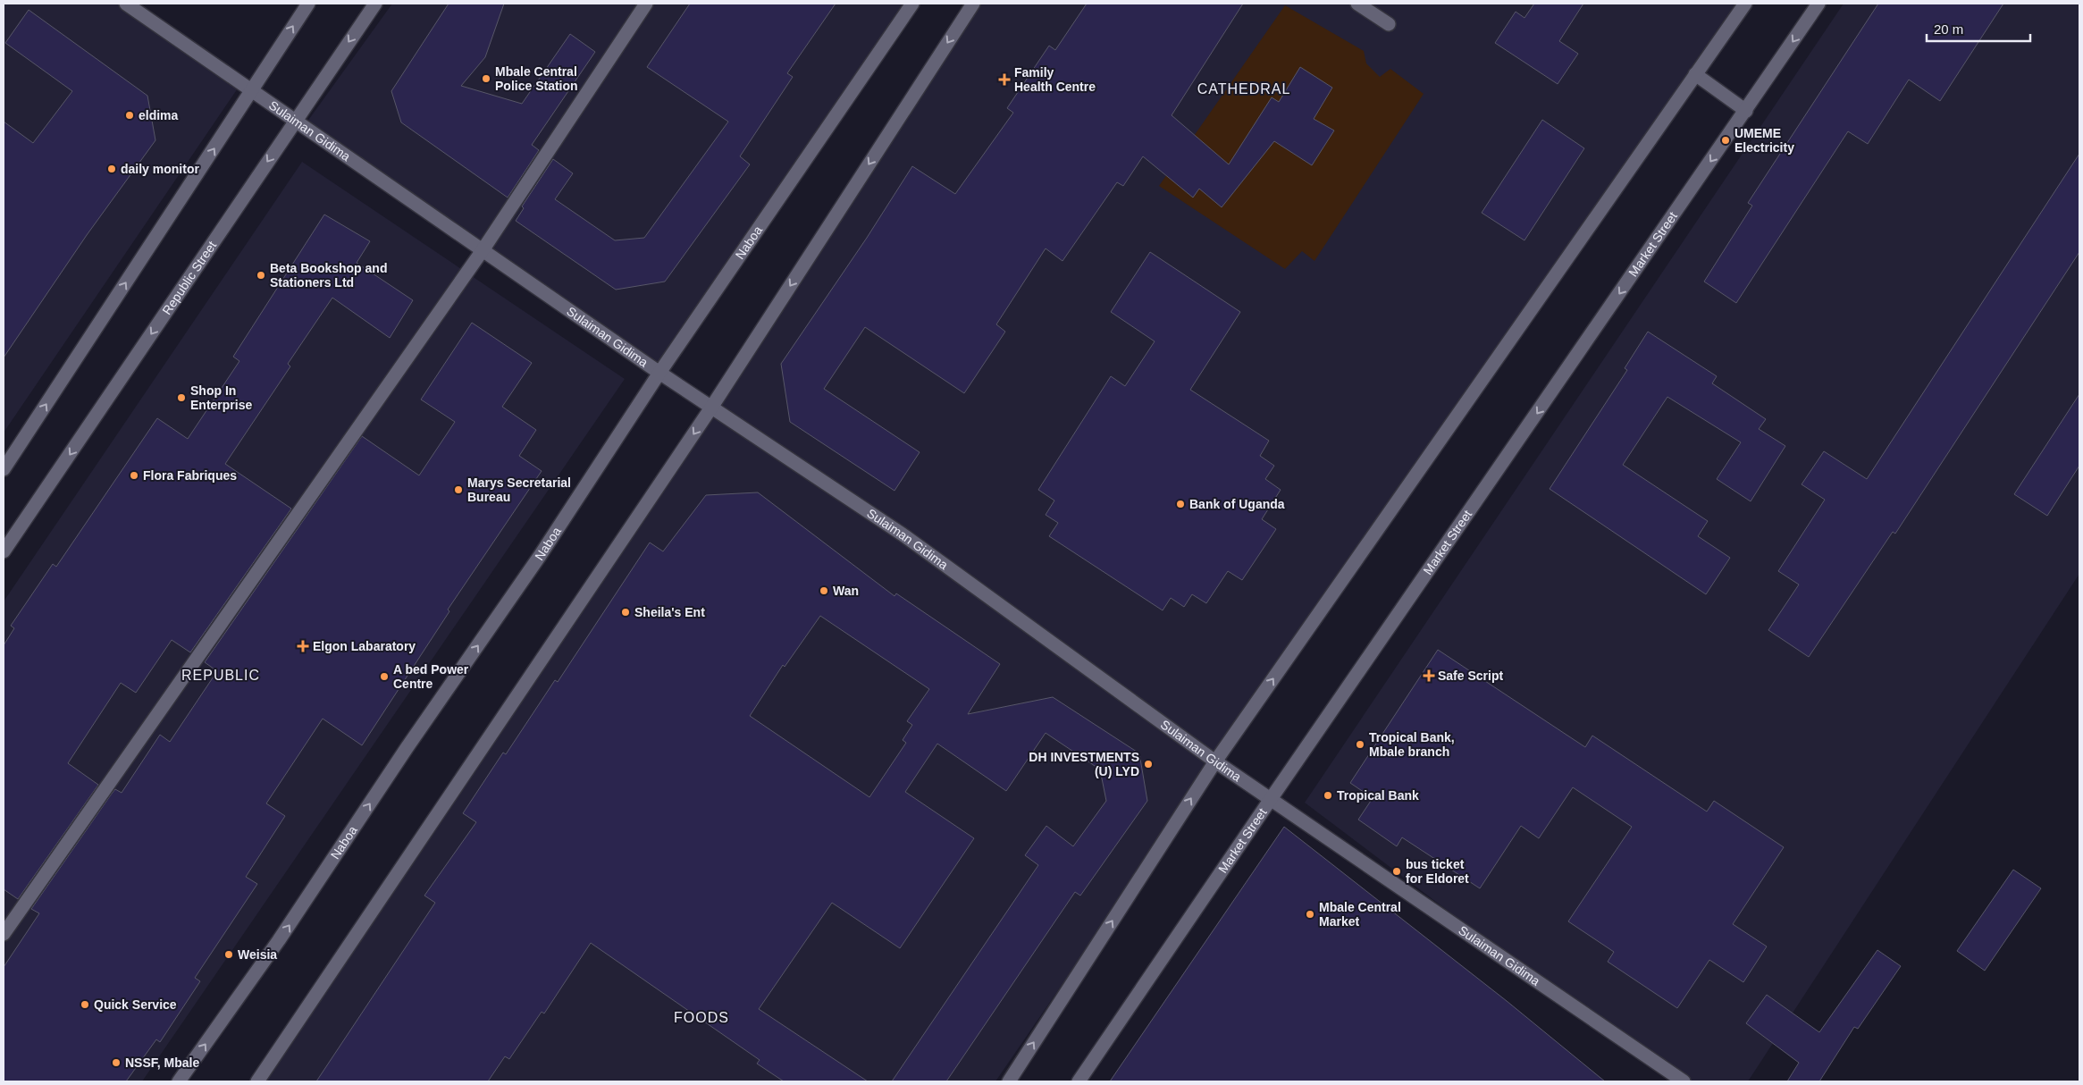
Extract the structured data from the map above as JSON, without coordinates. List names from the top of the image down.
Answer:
{
  "streets": {
    "street": [
      "Sulaiman Gidima",
      "Naboa",
      "Market Street",
      "Republic Street"
    ]
  },
  "crossings": [
    ["Sulaiman Gidima", "Naboa"],
    ["Sulaiman Gidima", "Market Street"],
    ["Sulaiman Gidima", "Republic Street"]
  ],
  "districts": ["CATHEDRAL", "REPUBLIC", "FOODS"],
  "places": {
    "other": [
      "Mbale Central Police Station",
      "eldima",
      "UMEME Electricity",
      "daily monitor",
      "Beta Bookshop and Stationers Ltd",
      "Shop In Enterprise",
      "Flora Fabriques",
      "Marys Secretarial Bureau",
      "Bank of Uganda",
      "Wan",
      "Sheila's Ent",
      "A bed Power Centre",
      "Tropical Bank, Mbale branch",
      "DH INVESTMENTS (U) LYD",
      "Tropical Bank",
      "bus ticket for Eldoret",
      "Mbale Central Market",
      "Weisia",
      "Quick Service",
      "NSSF, Mbale"
    ],
    "health": ["Family Health Centre", "Elgon Labaratory", "Safe Script"]
  },
  "scale_bar": "20 m"
}
